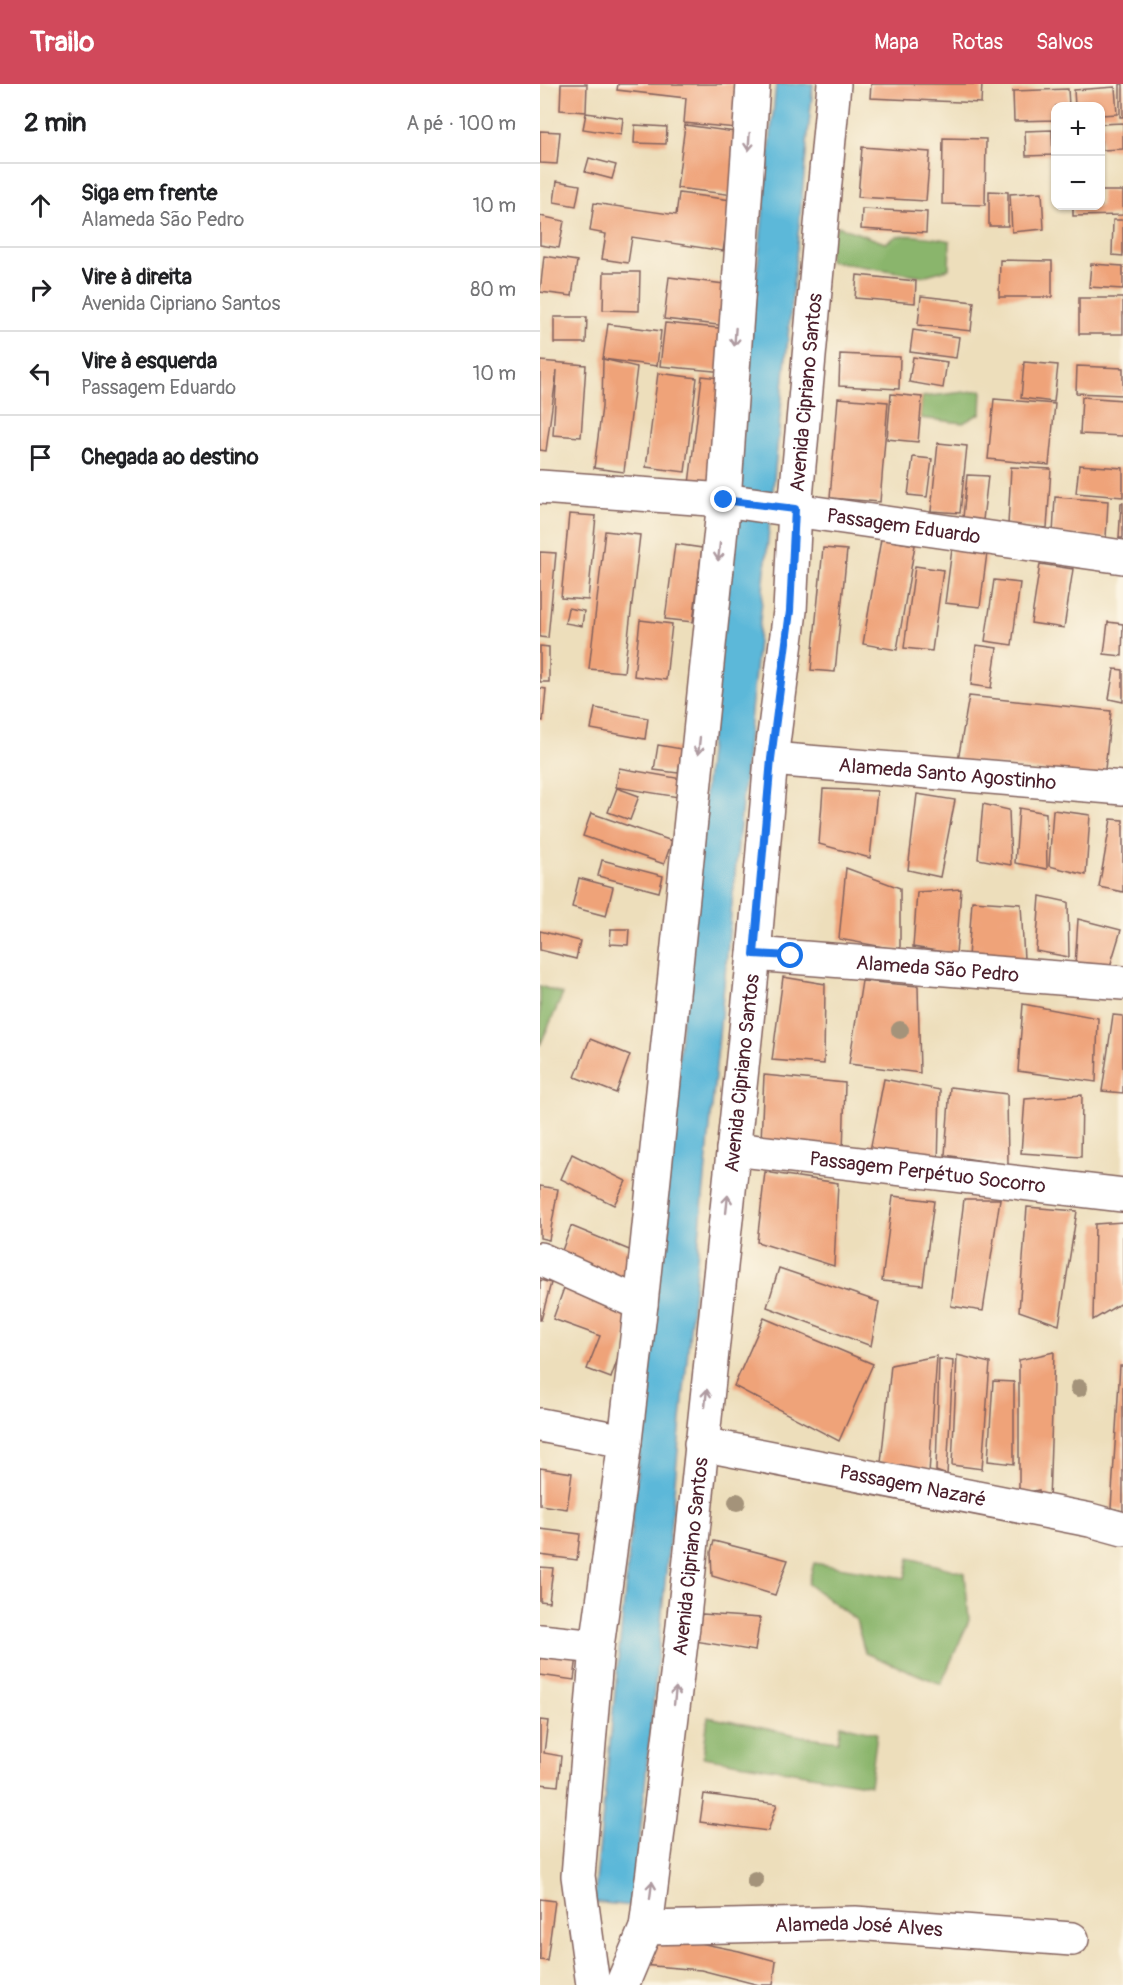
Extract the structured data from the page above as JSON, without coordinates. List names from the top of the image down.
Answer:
{
  "streets": {
    "street": [
      "Avenida Cipriano Santos",
      "Passagem Eduardo",
      "Alameda Santo Agostinho",
      "Alameda São Pedro",
      "Passagem Perpétuo Socorro",
      "Passagem Nazaré",
      "Alameda José Alves"
    ]
  },
  "crossings": [
    ["Avenida Cipriano Santos", "Passagem Eduardo"],
    ["Avenida Cipriano Santos", "Alameda Santo Agostinho"],
    ["Avenida Cipriano Santos", "Alameda São Pedro"],
    ["Avenida Cipriano Santos", "Passagem Perpétuo Socorro"],
    ["Avenida Cipriano Santos", "Passagem Nazaré"],
    ["Avenida Cipriano Santos", "Alameda José Alves"]
  ],
  "page": {
    "header": "Trailo",
    "nav": ["Mapa", "Rotas", "Salvos"],
    "heading": ["2 min", "A pé · 100 m"],
    "map_buttons": ["+", "−"],
    "list": [
      ["Siga em frente", "Alameda São Pedro", "10 m"],
      ["Vire à direita", "Avenida Cipriano Santos", "80 m"],
      ["Vire à esquerda", "Passagem Eduardo", "10 m"],
      "Chegada ao destino"
    ]
  }
}
